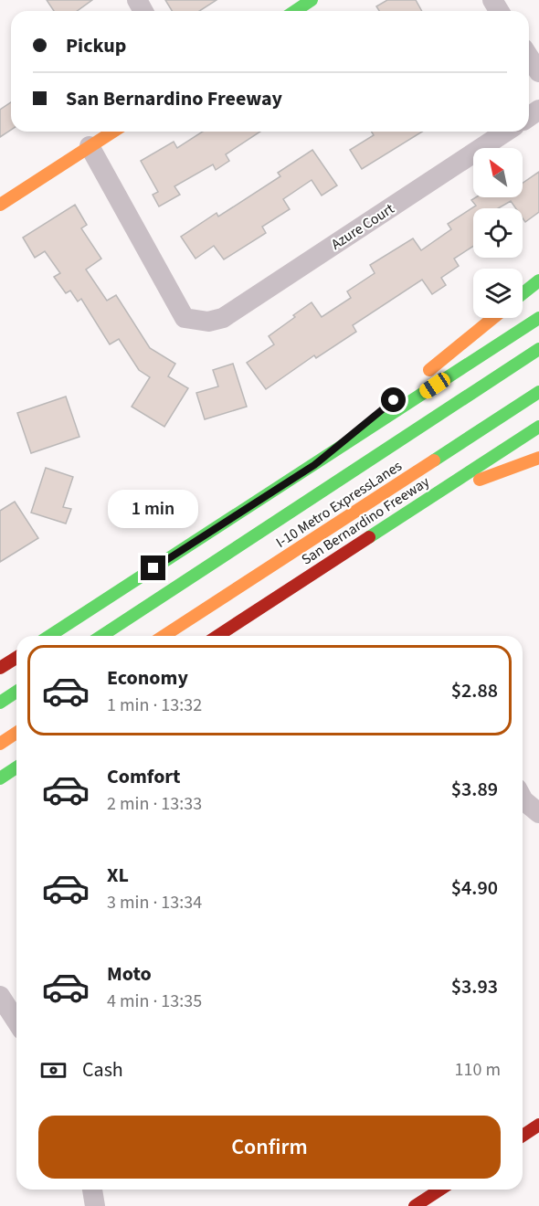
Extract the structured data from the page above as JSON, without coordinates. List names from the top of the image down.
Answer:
{
  "streets": {
    "main road": ["I-10 Metro ExpressLanes", "San Bernardino Freeway"],
    "street": ["Azure Court"]
  },
  "north": "top left",
  "page": {
    "banner": ["Pickup", "San Bernardino Freeway"],
    "bubble": "1 min",
    "list": [
      {
        "name": "Economy",
        "note": "1 min · 13:32",
        "value": "$2.88"
      },
      {
        "name": "Comfort",
        "note": "2 min · 13:33",
        "value": "$3.89"
      },
      {
        "name": "XL",
        "note": "3 min · 13:34",
        "value": "$4.90"
      },
      {
        "name": "Moto",
        "note": "4 min · 13:35",
        "value": "$3.93"
      }
    ],
    "pay": ["Cash", "110 m"],
    "buttons": "Confirm"
  }
}
